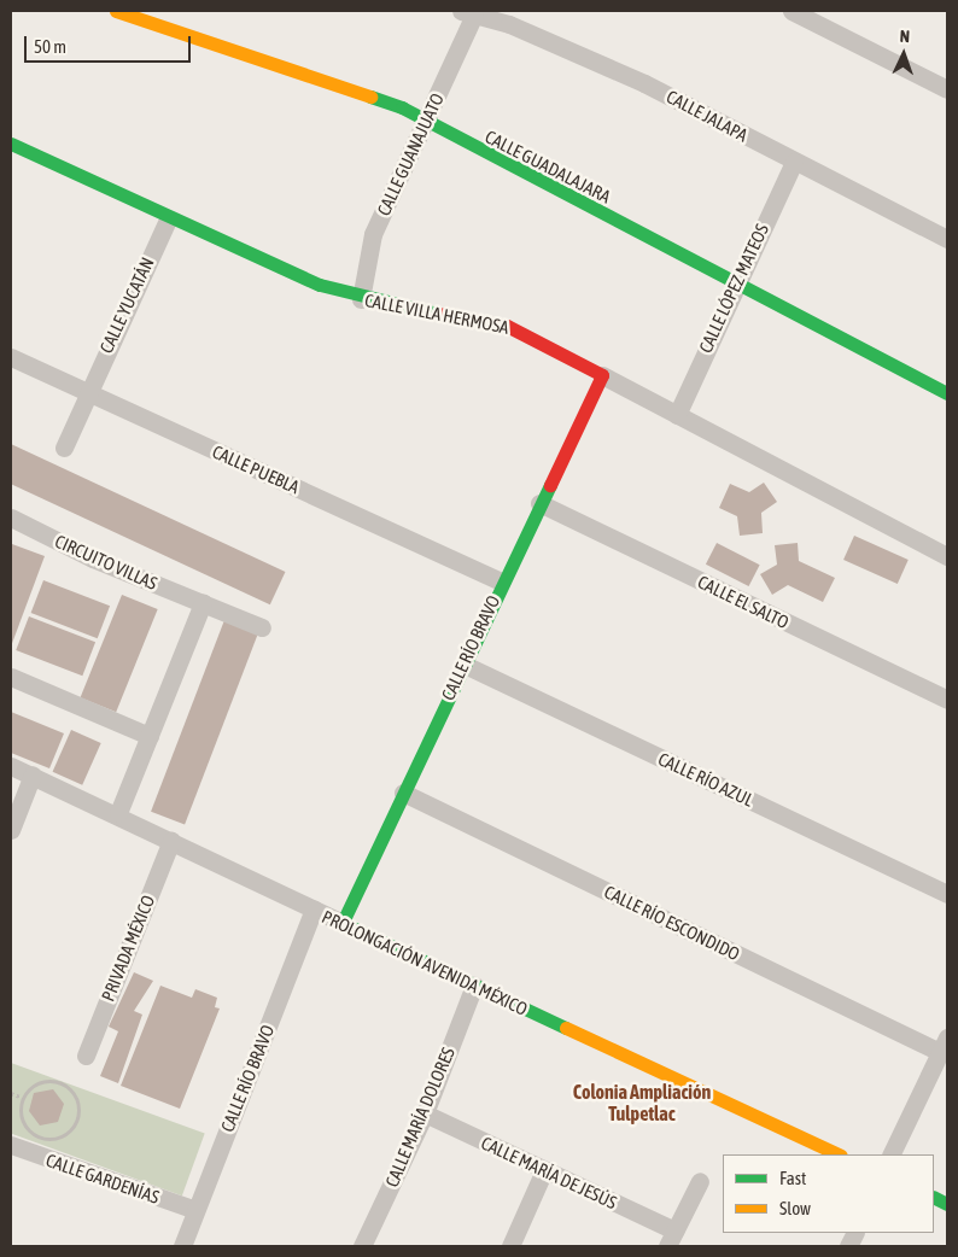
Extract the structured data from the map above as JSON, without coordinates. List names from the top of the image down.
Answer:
{
  "streets": {
    "street": [
      "CALLE JALAPA",
      "CALLE GUANAJUATO",
      "CALLE GUADALAJARA",
      "CALLE LÓPEZ MATEOS",
      "CALLE YUCATÁN",
      "CALLE VILLA HERMOSA",
      "CALLE PUEBLA",
      "CIRCUITO VILLAS",
      "CALLE EL SALTO",
      "CALLE RÍO BRAVO",
      "CALLE RÍO AZUL",
      "CALLE RÍO ESCONDIDO",
      "PRIVADA MÉXICO",
      "PROLONGACIÓN AVENIDA MÉXICO",
      "CALLE MARÍA DOLORES",
      "CALLE MARÍA DE JESÚS",
      "CALLE GARDENÍAS"
    ]
  },
  "crossings": [
    ["CALLE JALAPA", "CALLE GUANAJUATO"],
    ["CALLE JALAPA", "CALLE LÓPEZ MATEOS"],
    ["CALLE GUANAJUATO", "CALLE GUADALAJARA"],
    ["CALLE GUANAJUATO", "CALLE VILLA HERMOSA"],
    ["CALLE GUADALAJARA", "CALLE LÓPEZ MATEOS"],
    ["CALLE LÓPEZ MATEOS", "CALLE VILLA HERMOSA"],
    ["CALLE YUCATÁN", "CALLE VILLA HERMOSA"],
    ["CALLE YUCATÁN", "CALLE PUEBLA"],
    ["CALLE VILLA HERMOSA", "CALLE RÍO BRAVO"],
    ["CALLE PUEBLA", "CALLE RÍO BRAVO"],
    ["CALLE EL SALTO", "CALLE RÍO BRAVO"],
    ["CALLE RÍO BRAVO", "CALLE RÍO AZUL"],
    ["CALLE RÍO BRAVO", "CALLE RÍO ESCONDIDO"],
    ["CALLE RÍO BRAVO", "PROLONGACIÓN AVENIDA MÉXICO"],
    ["CALLE RÍO BRAVO", "CALLE GARDENÍAS"],
    ["PRIVADA MÉXICO", "PROLONGACIÓN AVENIDA MÉXICO"],
    ["PROLONGACIÓN AVENIDA MÉXICO", "CALLE MARÍA DOLORES"],
    ["CALLE MARÍA DOLORES", "CALLE MARÍA DE JESÚS"]
  ],
  "districts": ["Colonia Ampliación Tulpetlac"],
  "legend": ["Fast", "Slow"],
  "scale_bar": "50 m",
  "north": "top"
}
